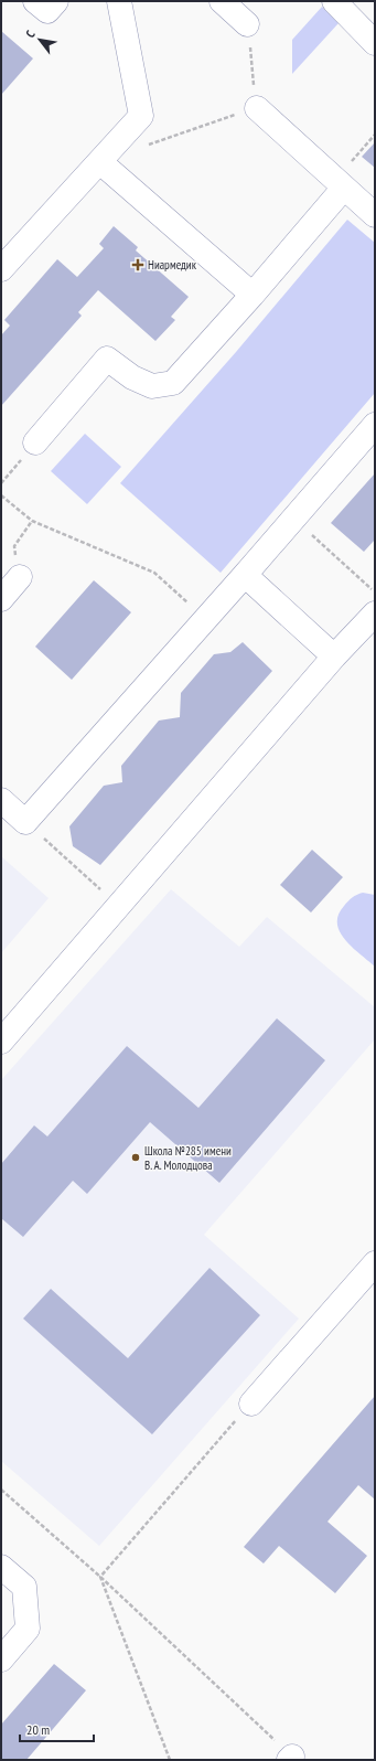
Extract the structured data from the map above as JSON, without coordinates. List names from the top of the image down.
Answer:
{
  "places": {
    "health": ["Ниармедик"],
    "other": ["Школа №285 имени В. А. Молодцова"]
  },
  "scale_bar": "20 m",
  "north": "top left"
}
